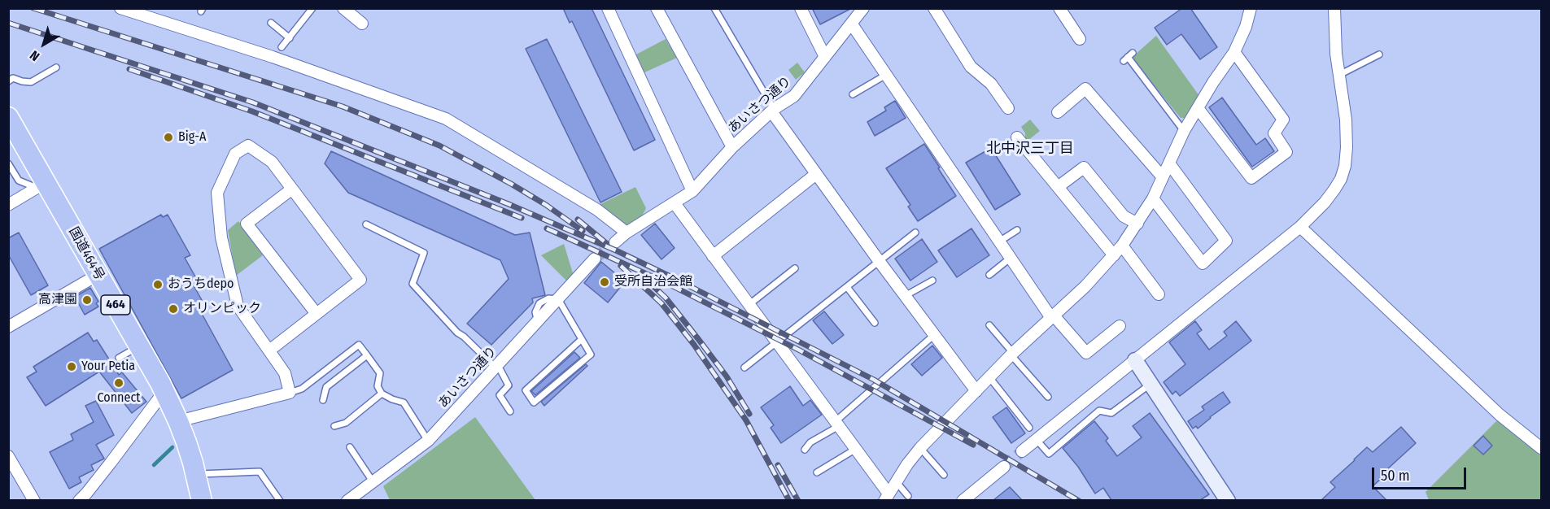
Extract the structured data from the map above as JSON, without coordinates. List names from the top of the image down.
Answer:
{
  "streets": {
    "highway": ["国道464号", "464"],
    "street": ["あいさつ通り"]
  },
  "districts": ["北中沢三丁目"],
  "places": [
    "Big-A",
    "受所自治会館",
    "おうちdepo",
    "高津園",
    "オリンピック",
    "Your Petia",
    "Connect"
  ],
  "scale_bar": "50 m",
  "north": "bottom left"
}
